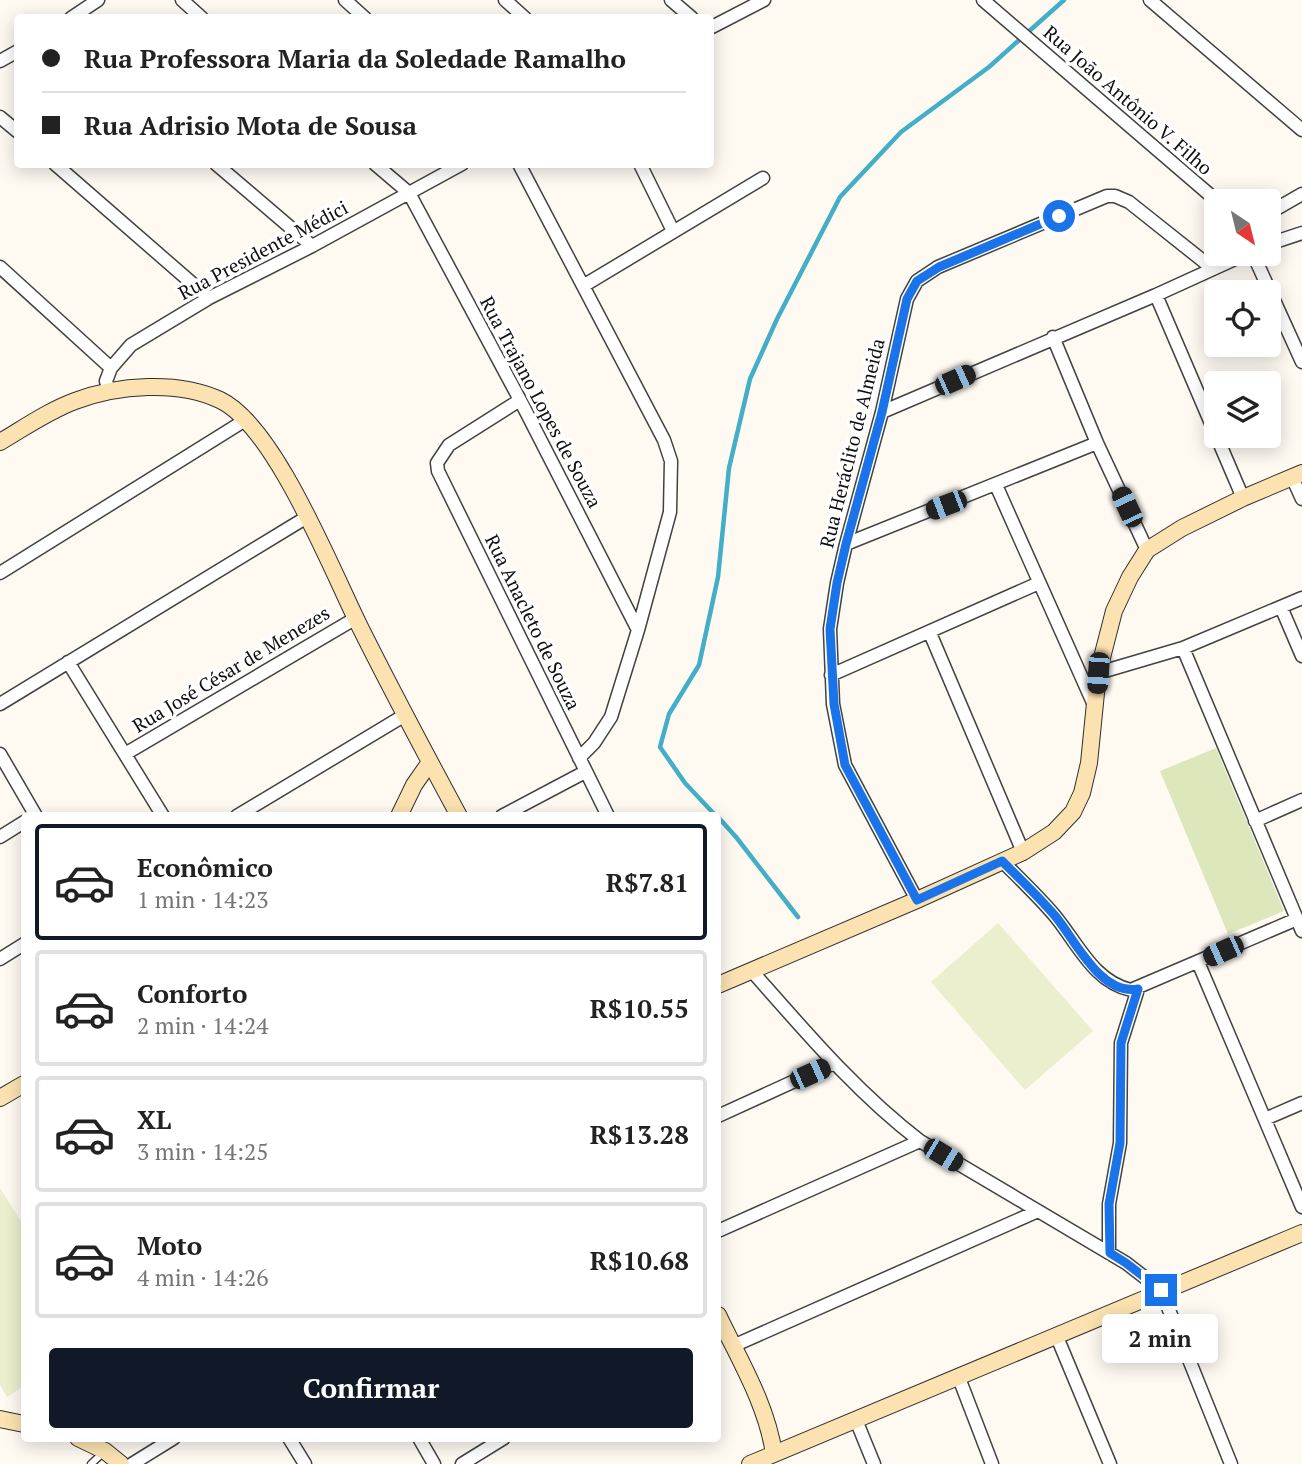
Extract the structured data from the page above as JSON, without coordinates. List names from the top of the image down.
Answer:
{
  "streets": {
    "street": [
      "Rua João Antônio V. Filho",
      "Rua Presidente Médici",
      "Rua Trajano Lopes de Souza",
      "Rua Heráclito de Almeida",
      "Rua Anacleto de Souza",
      "Rua José César de Menezes"
    ]
  },
  "crossings": [
    ["Rua Presidente Médici", "Rua Trajano Lopes de Souza"],
    ["Rua Trajano Lopes de Souza", "Rua Anacleto de Souza"]
  ],
  "north": "bottom right",
  "page": {
    "banner": ["Rua Professora Maria da Soledade Ramalho", "Rua Adrisio Mota de Sousa"],
    "list": [
      {
        "name": "Econômico",
        "note": "1 min · 14:23",
        "value": "R$7.81"
      },
      {
        "name": "Conforto",
        "note": "2 min · 14:24",
        "value": "R$10.55"
      },
      {
        "name": "XL",
        "note": "3 min · 14:25",
        "value": "R$13.28"
      },
      {
        "name": "Moto",
        "note": "4 min · 14:26",
        "value": "R$10.68"
      }
    ],
    "bubble": "2 min",
    "buttons": "Confirmar"
  }
}
